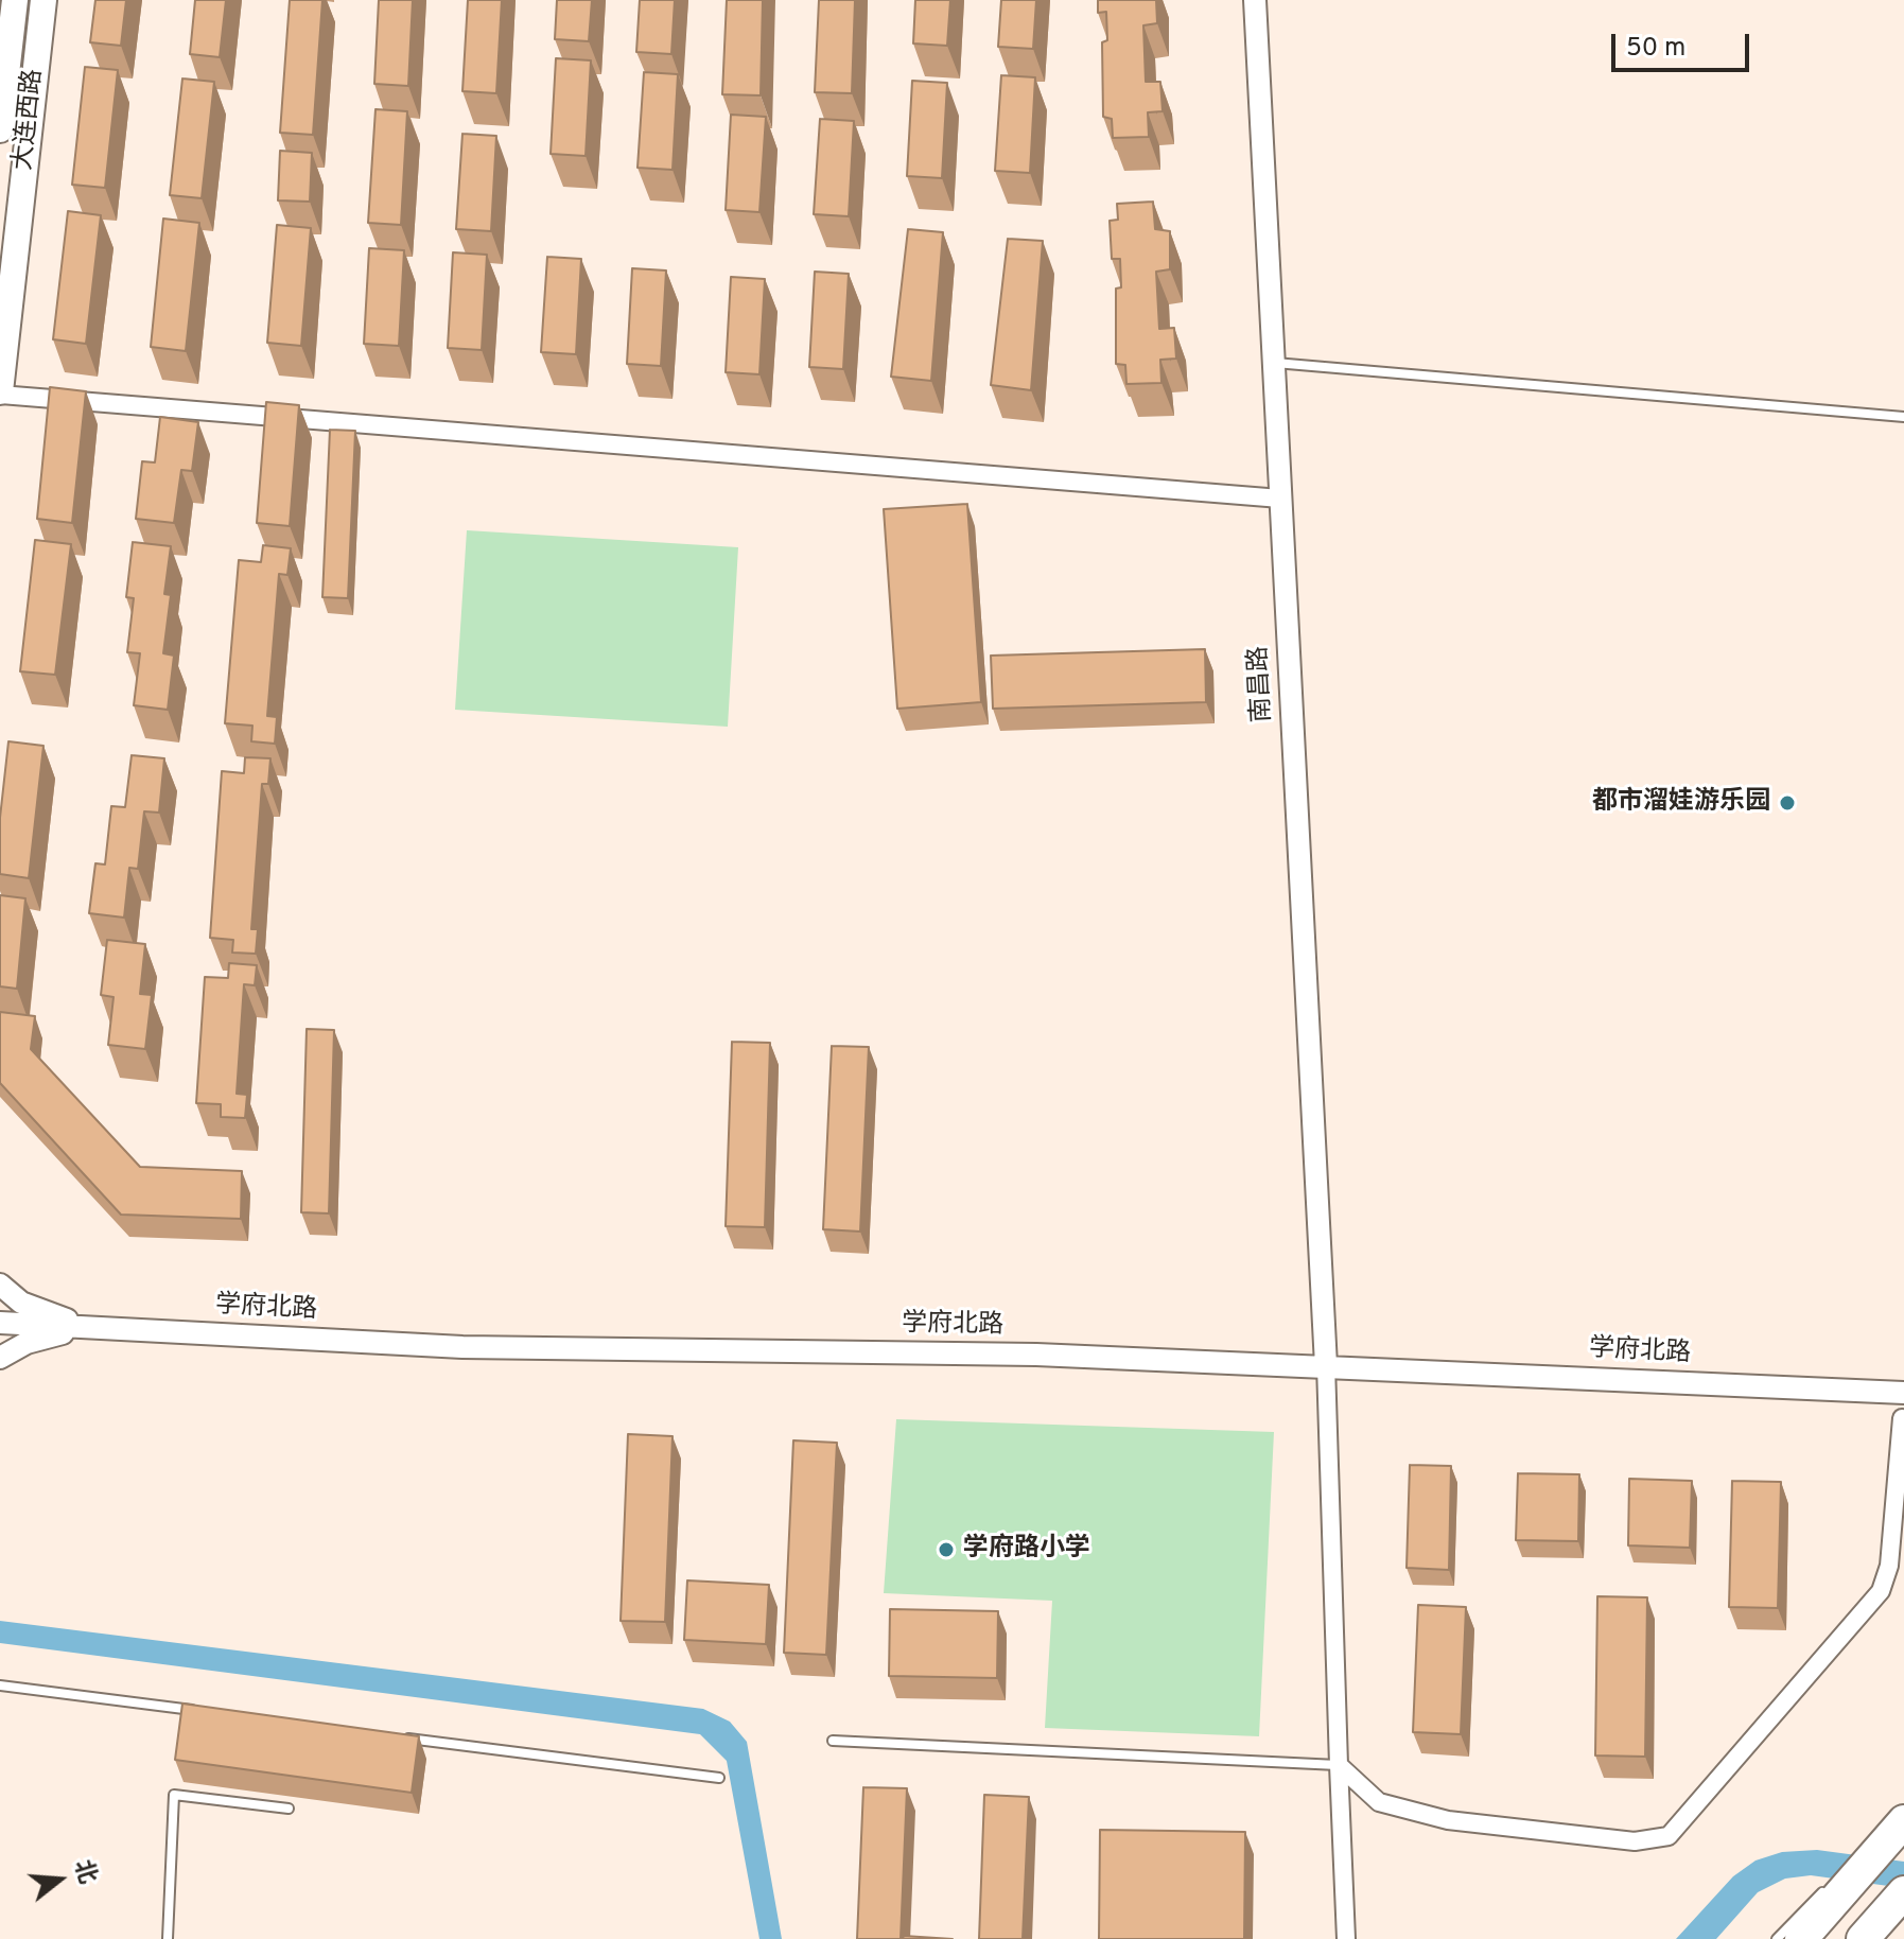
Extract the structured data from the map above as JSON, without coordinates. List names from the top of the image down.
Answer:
{
  "streets": {
    "main road": ["大连西路"],
    "street": ["南昌路", "学府北路"]
  },
  "crossings": [
    ["南昌路", "学府北路"]
  ],
  "places": ["都市溜娃游乐园", "学府路小学"],
  "scale_bar": "50 m",
  "north": "right"
}
